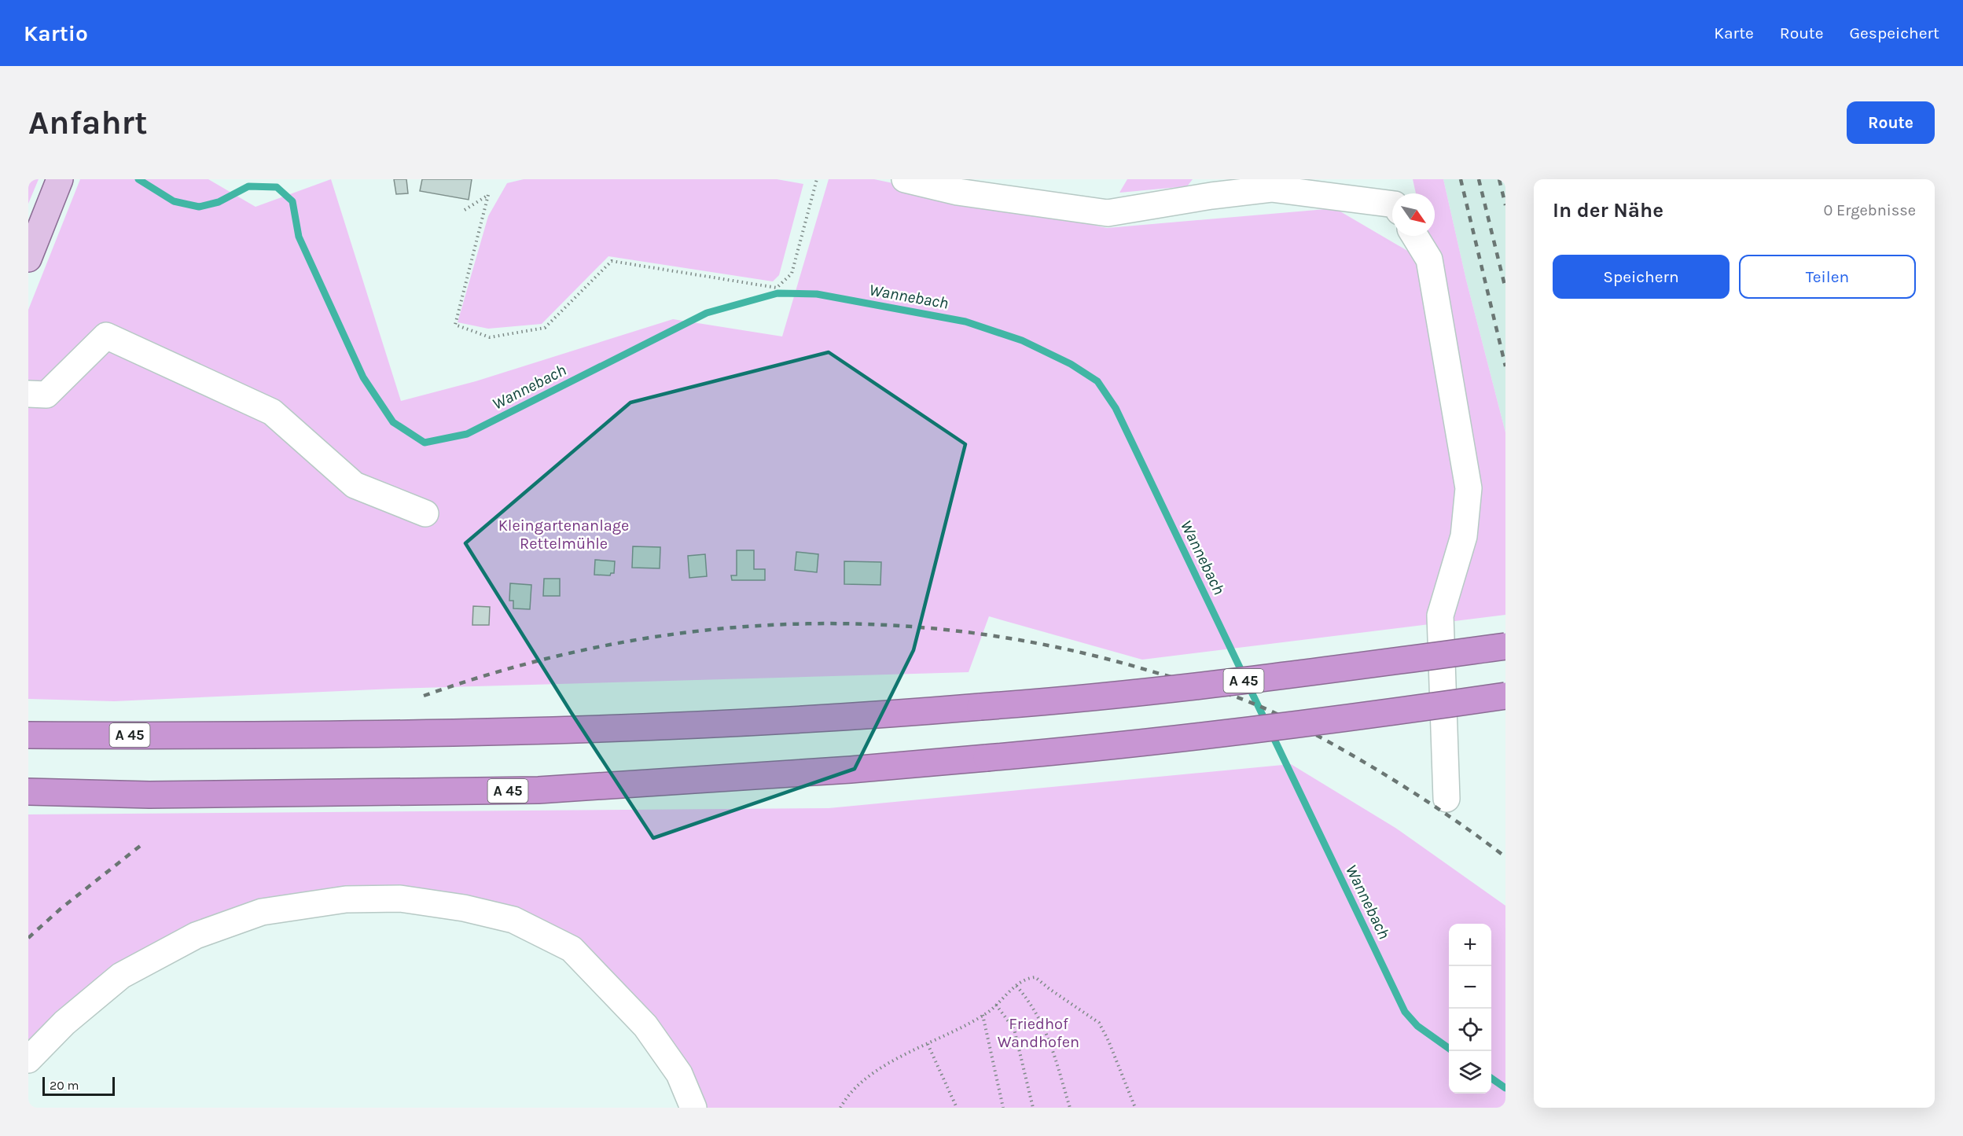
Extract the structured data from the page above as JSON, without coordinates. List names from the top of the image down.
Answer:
{
  "streets": {
    "highway": ["A 45"]
  },
  "water": ["Wannebach"],
  "parks": ["Kleingartenanlage Rettelmühle", "Friedhof Wandhofen"],
  "scale_bar": "20 m",
  "north": "bottom right",
  "page": {
    "header": "Kartio",
    "nav": ["Karte", "Route", "Gespeichert"],
    "buttons": [
      "Route",
      ["Speichern", "Teilen"]
    ],
    "title": "Anfahrt",
    "heading": ["In der Nähe", "0 Ergebnisse"],
    "map_buttons": ["+", "−"],
    "scale": "20 m"
  }
}
